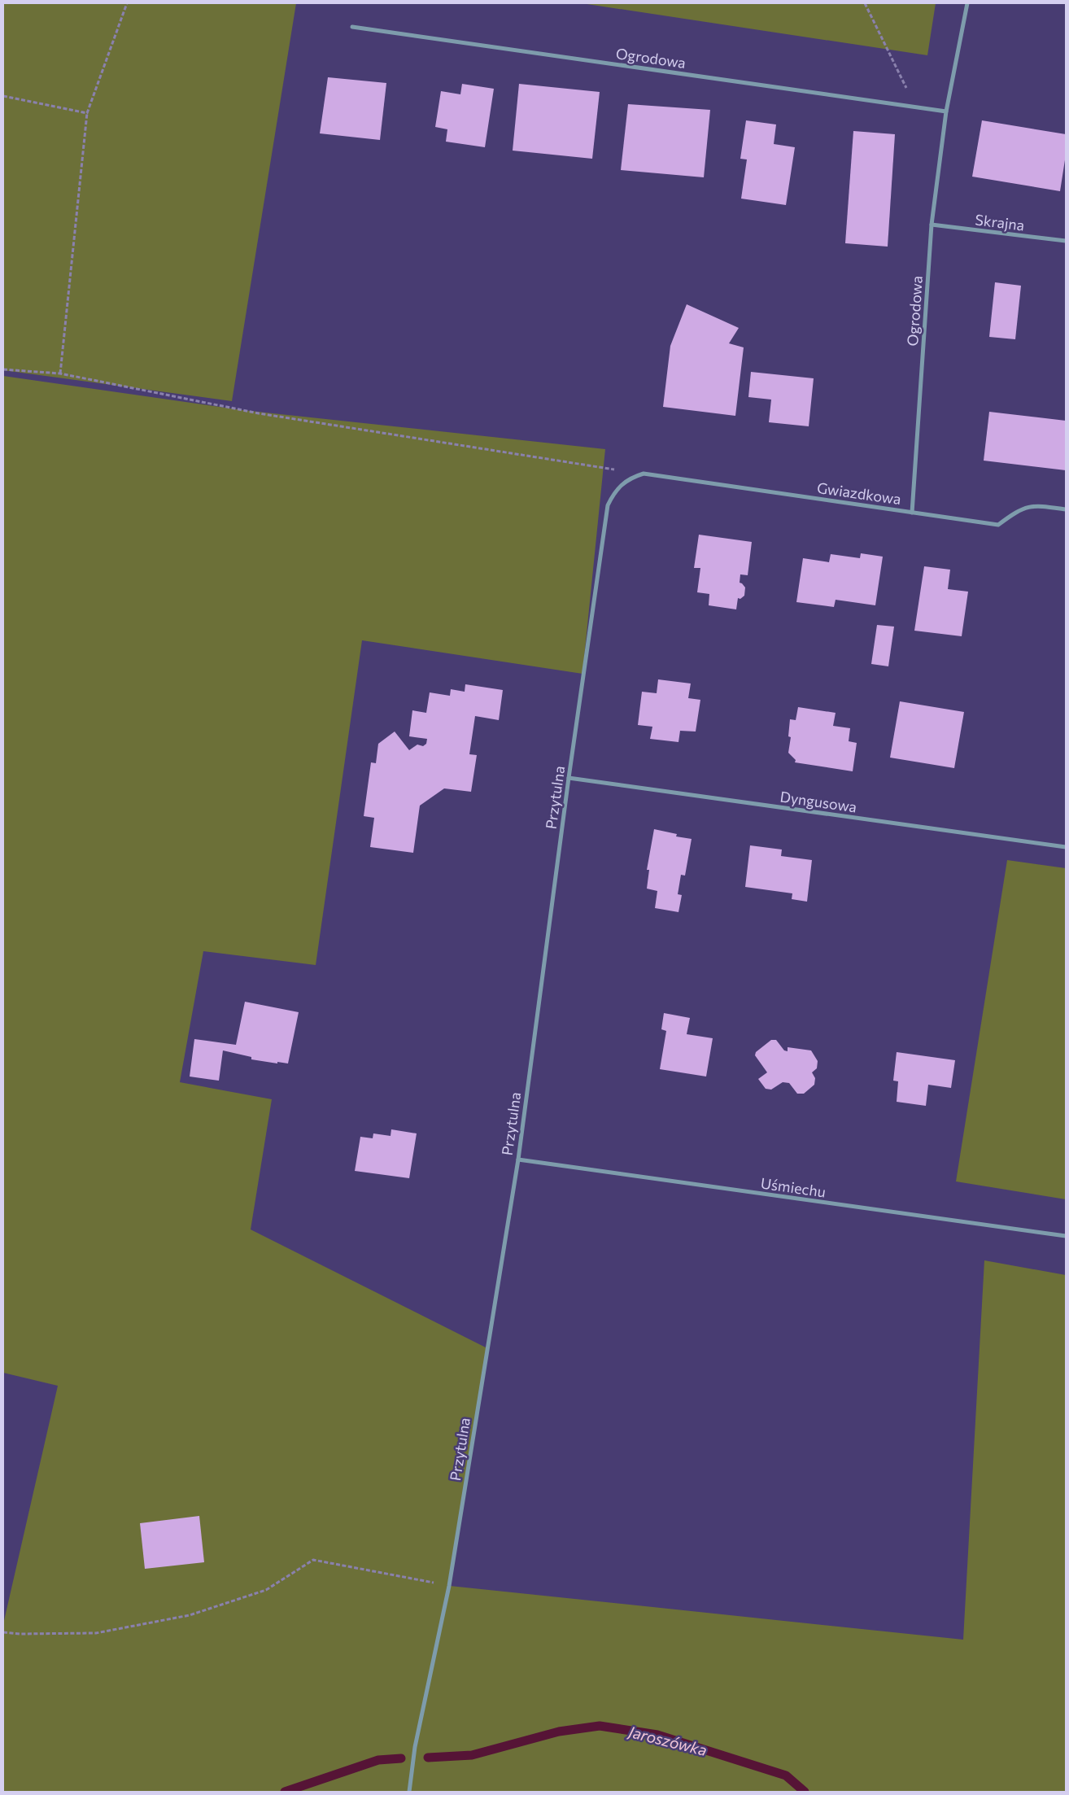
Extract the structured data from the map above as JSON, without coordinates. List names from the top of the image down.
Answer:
{
  "streets": {
    "street": [
      "Ogrodowa",
      "Skrajna",
      "Gwiazdkowa",
      "Przytulna",
      "Dyngusowa",
      "Uśmiechu"
    ]
  },
  "crossings": [
    ["Ogrodowa", "Skrajna"],
    ["Ogrodowa", "Gwiazdkowa"],
    ["Gwiazdkowa", "Przytulna"],
    ["Przytulna", "Dyngusowa"],
    ["Przytulna", "Uśmiechu"]
  ],
  "water": ["Jaroszówka"]
}
